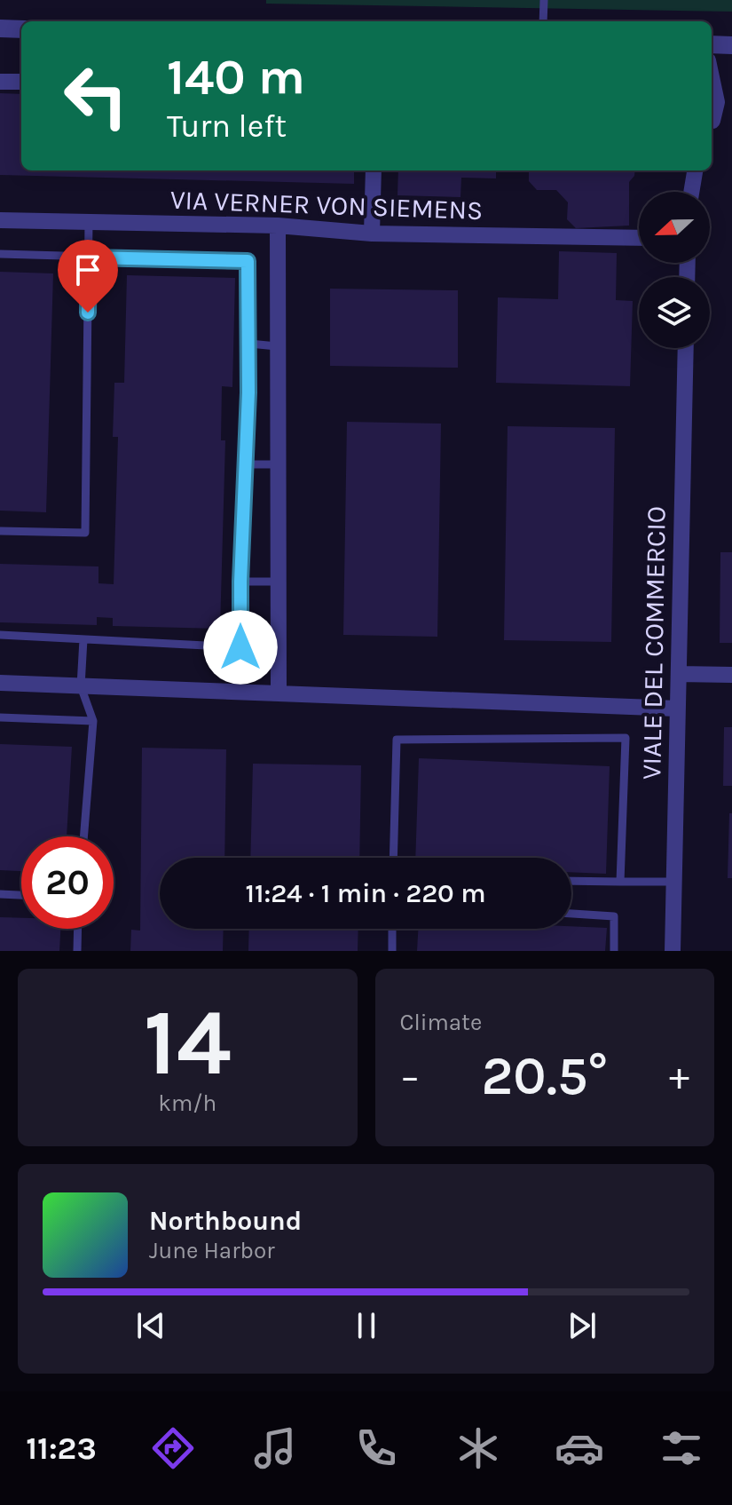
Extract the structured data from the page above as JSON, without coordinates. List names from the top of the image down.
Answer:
{
  "streets": {
    "street": ["VIA VERNER VON SIEMENS", "VIALE DEL COMMERCIO"]
  },
  "north": "left",
  "page": {
    "turn": ["140 m", "Turn left"],
    "limit": "20",
    "trip": "11:24 · 1 min · 220 m",
    "tile": [
      ["14", "km/h"],
      "Climate"
    ],
    "heat": ["−", "20.5°", "+"],
    "song": ["Northbound", "June Harbor"],
    "tabs": "11:23"
  }
}
